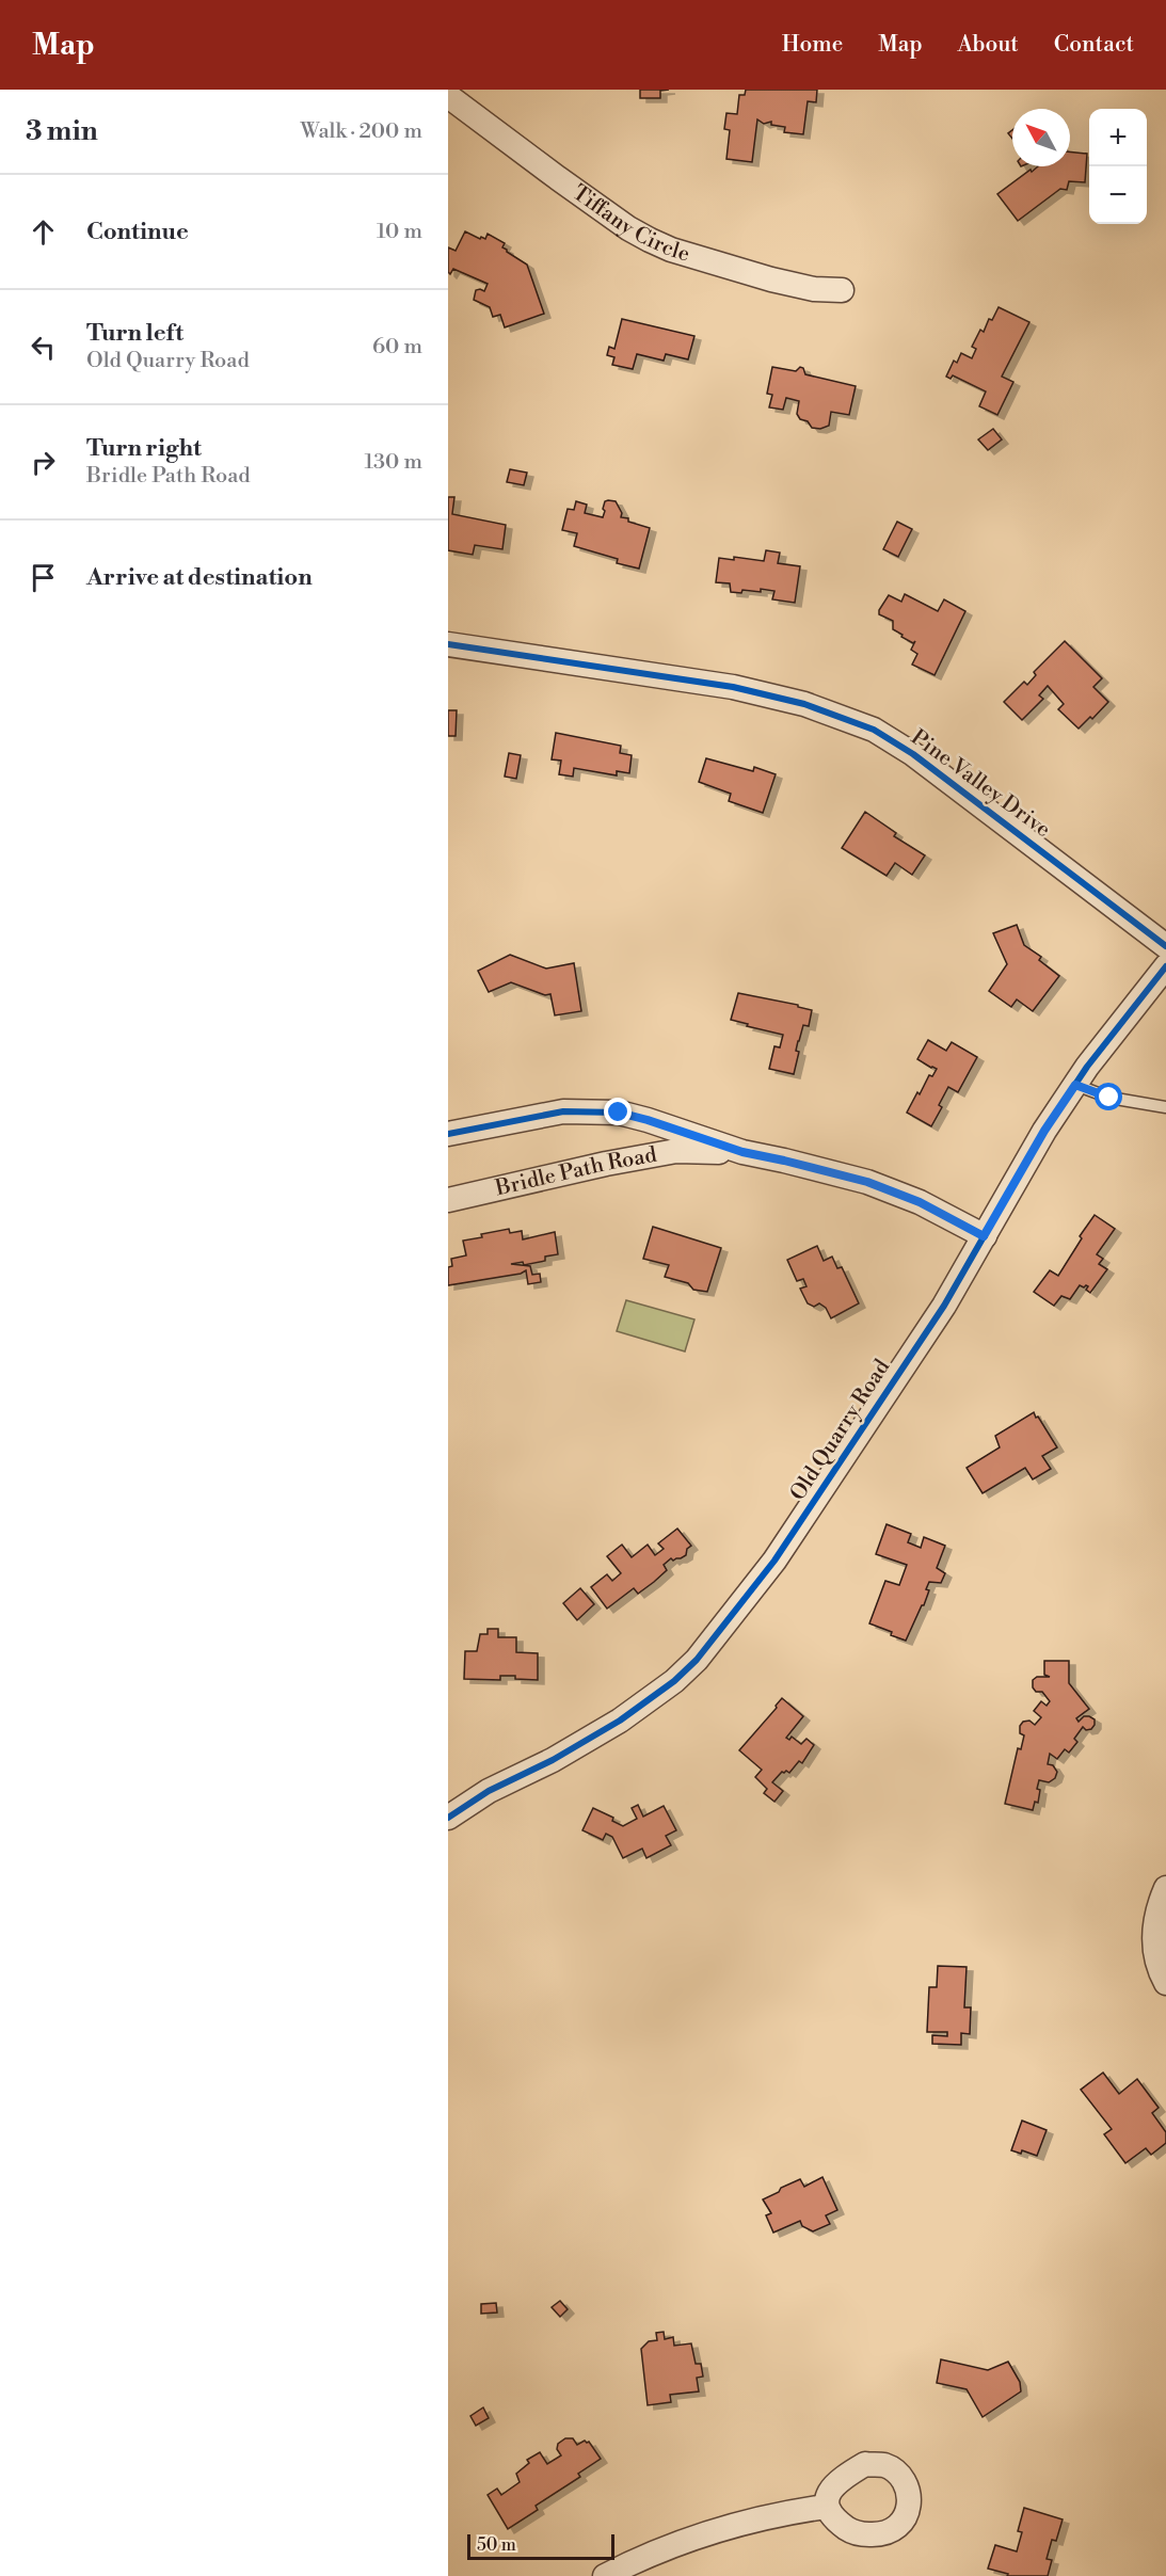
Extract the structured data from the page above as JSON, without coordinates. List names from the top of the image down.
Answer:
{
  "streets": {
    "street": [
      "Tiffany Circle",
      "Pine Valley Drive",
      "Bridle Path Road",
      "Old Quarry Road"
    ]
  },
  "crossings": [
    ["Bridle Path Road", "Old Quarry Road"]
  ],
  "scale_bar": "50 m",
  "north": "top left",
  "page": {
    "header": "Map",
    "nav": [
      "Home",
      "Map",
      "About",
      "Contact"
    ],
    "heading": ["3 min", "Walk · 200 m"],
    "map_buttons": ["+", "−"],
    "list": [
      ["Continue", "10 m"],
      ["Turn left", "Old Quarry Road", "60 m"],
      ["Turn right", "Bridle Path Road", "130 m"],
      "Arrive at destination"
    ],
    "scale": "50 m"
  }
}
